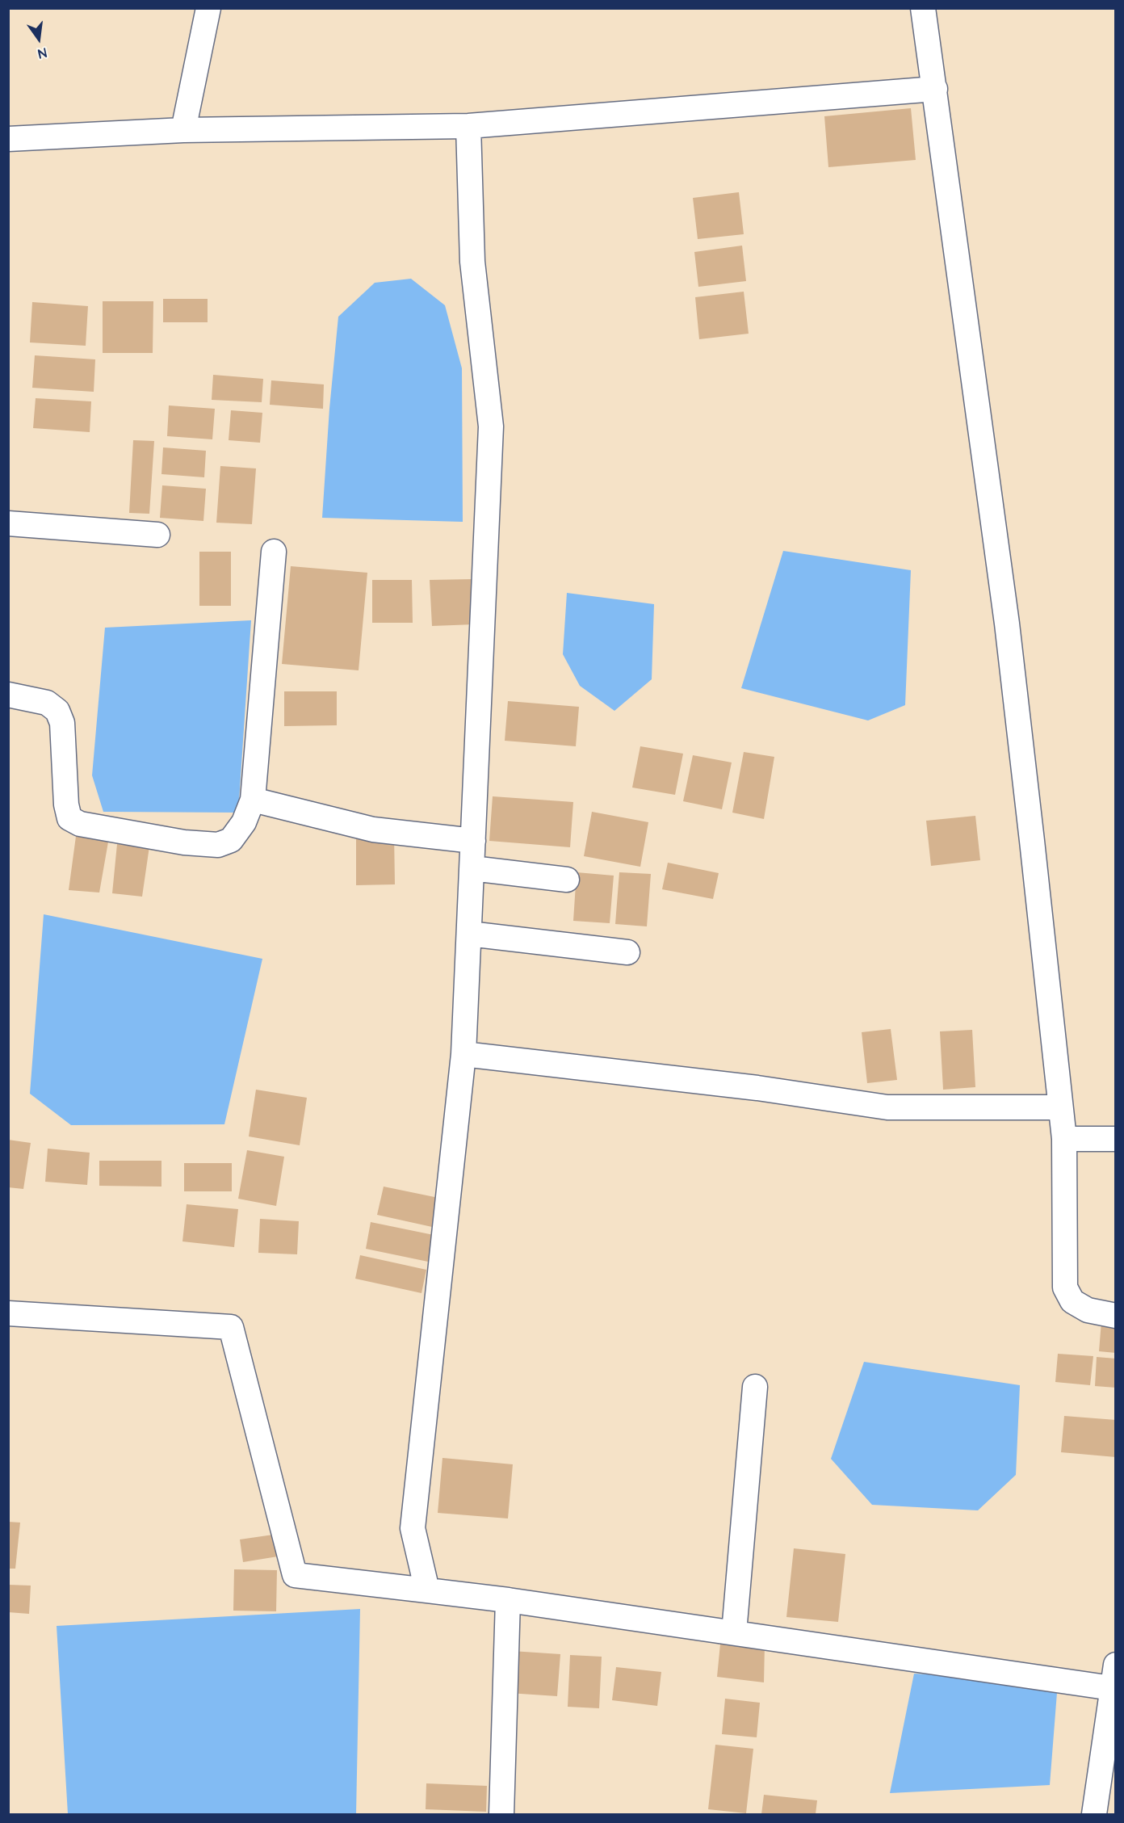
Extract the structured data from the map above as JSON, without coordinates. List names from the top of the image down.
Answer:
{
  "north": "bottom"
}
